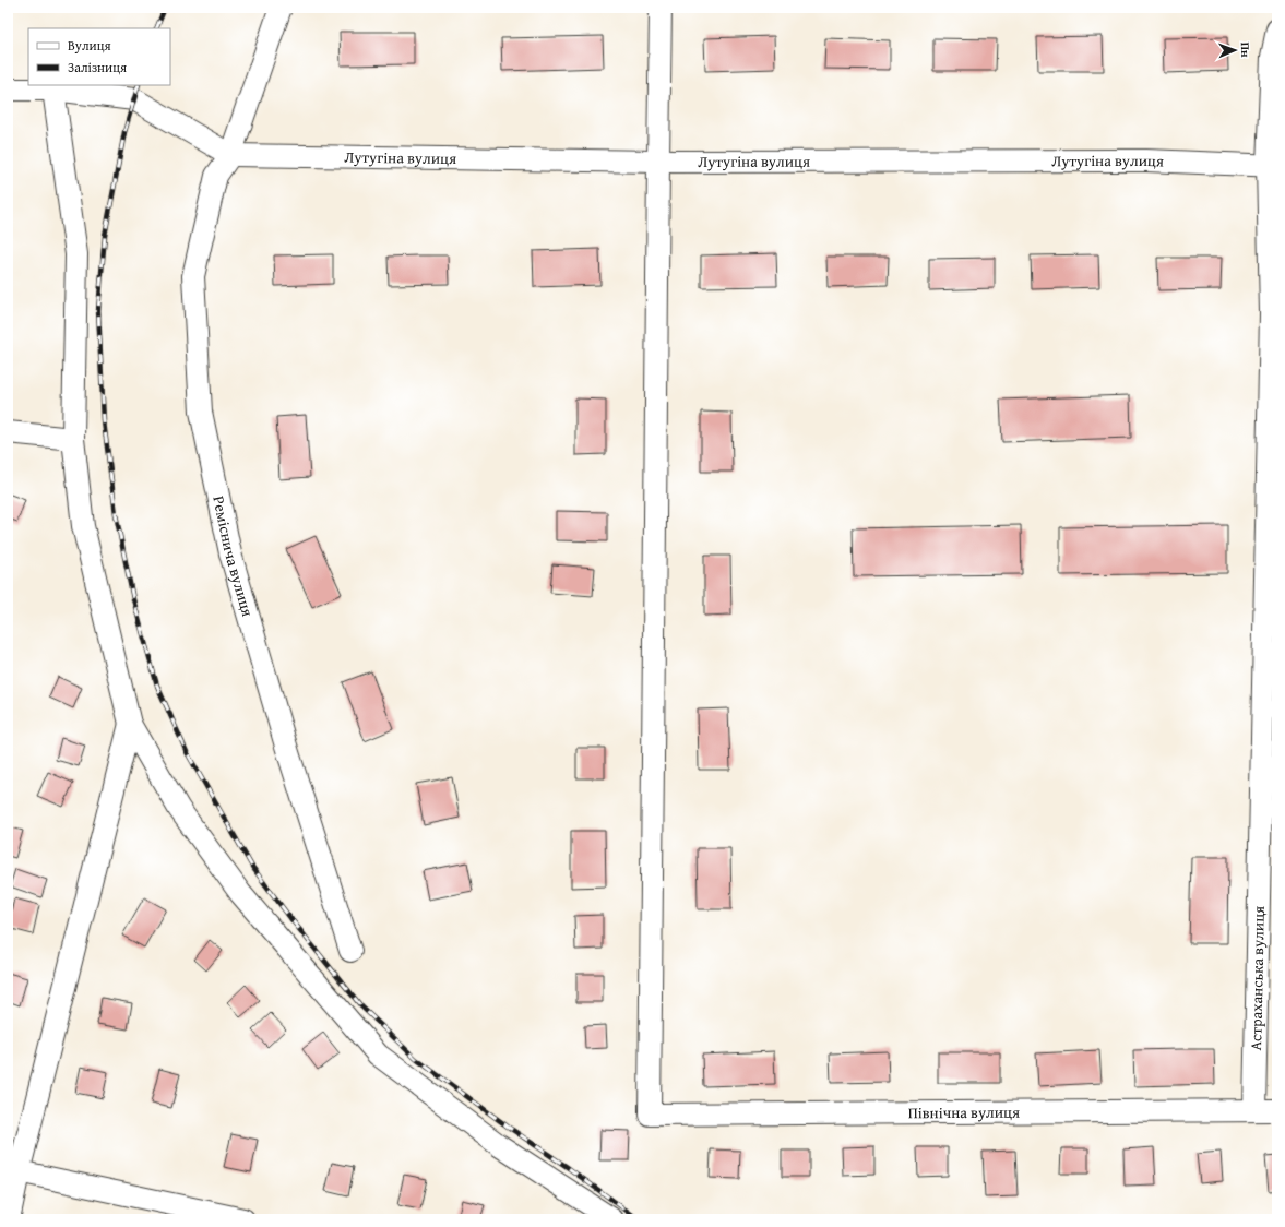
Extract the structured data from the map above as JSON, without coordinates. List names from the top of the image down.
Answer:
{
  "streets": {
    "street": [
      "Лутугіна вулиця",
      "Реміснича вулиця",
      "Астраханська вулиця",
      "Північна вулиця"
    ]
  },
  "crossings": [
    ["Лутугіна вулиця", "Реміснича вулиця"],
    ["Лутугіна вулиця", "Астраханська вулиця"],
    ["Лутугіна вулиця", "Північна вулиця"],
    ["Астраханська вулиця", "Північна вулиця"]
  ],
  "legend": ["Вулиця", "Залізниця"],
  "north": "right"
}
